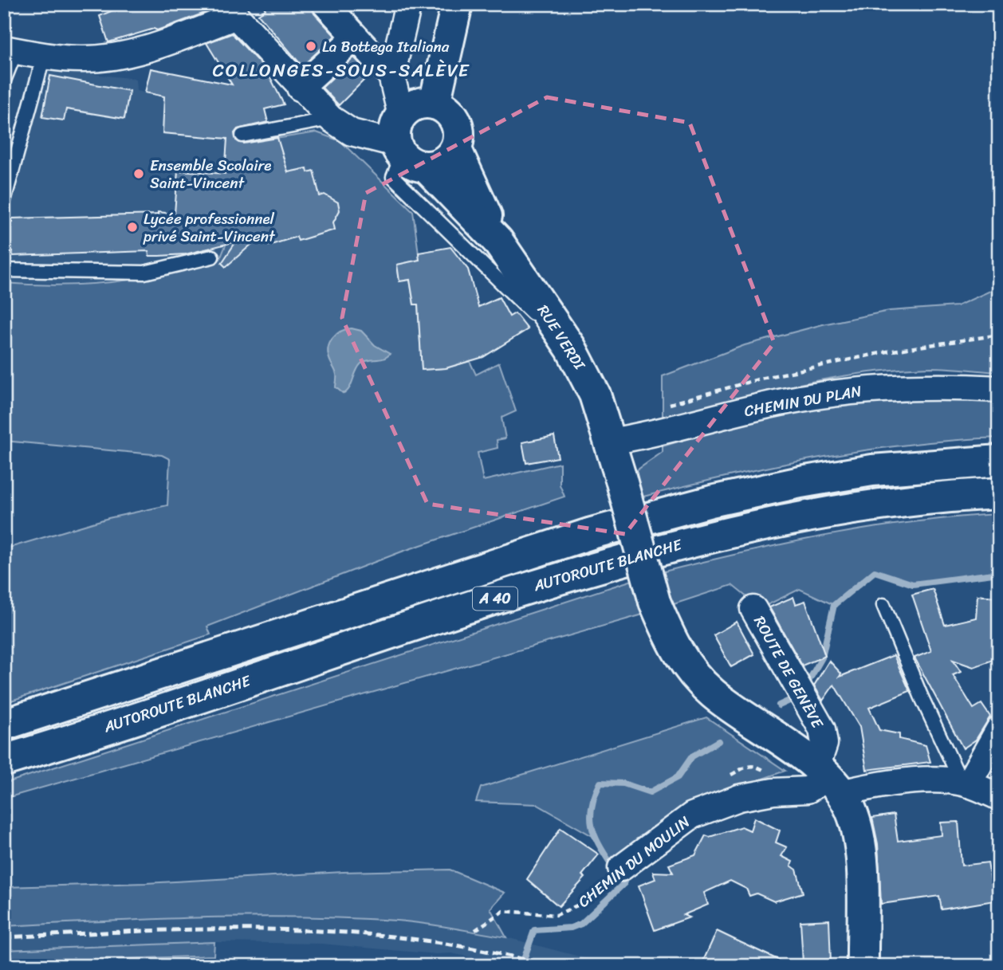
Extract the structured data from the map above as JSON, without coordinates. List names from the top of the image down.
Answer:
{
  "streets": {
    "main road": ["RUE VERDI", "AUTOROUTE BLANCHE", "A 40"],
    "street": ["CHEMIN DU PLAN", "ROUTE DE GENÈVE", "CHEMIN DU MOULIN"]
  },
  "crossings": [
    ["RUE VERDI", "CHEMIN DU PLAN"],
    ["RUE VERDI", "ROUTE DE GENÈVE"],
    ["RUE VERDI", "CHEMIN DU MOULIN"],
    ["ROUTE DE GENÈVE", "CHEMIN DU MOULIN"]
  ],
  "districts": ["COLLONGES-SOUS-SALÈVE"],
  "places": ["La Bottega Italiana", "Ensemble Scolaire Saint-Vincent", "Lycée professionnel privé Saint-Vincent"]
}
